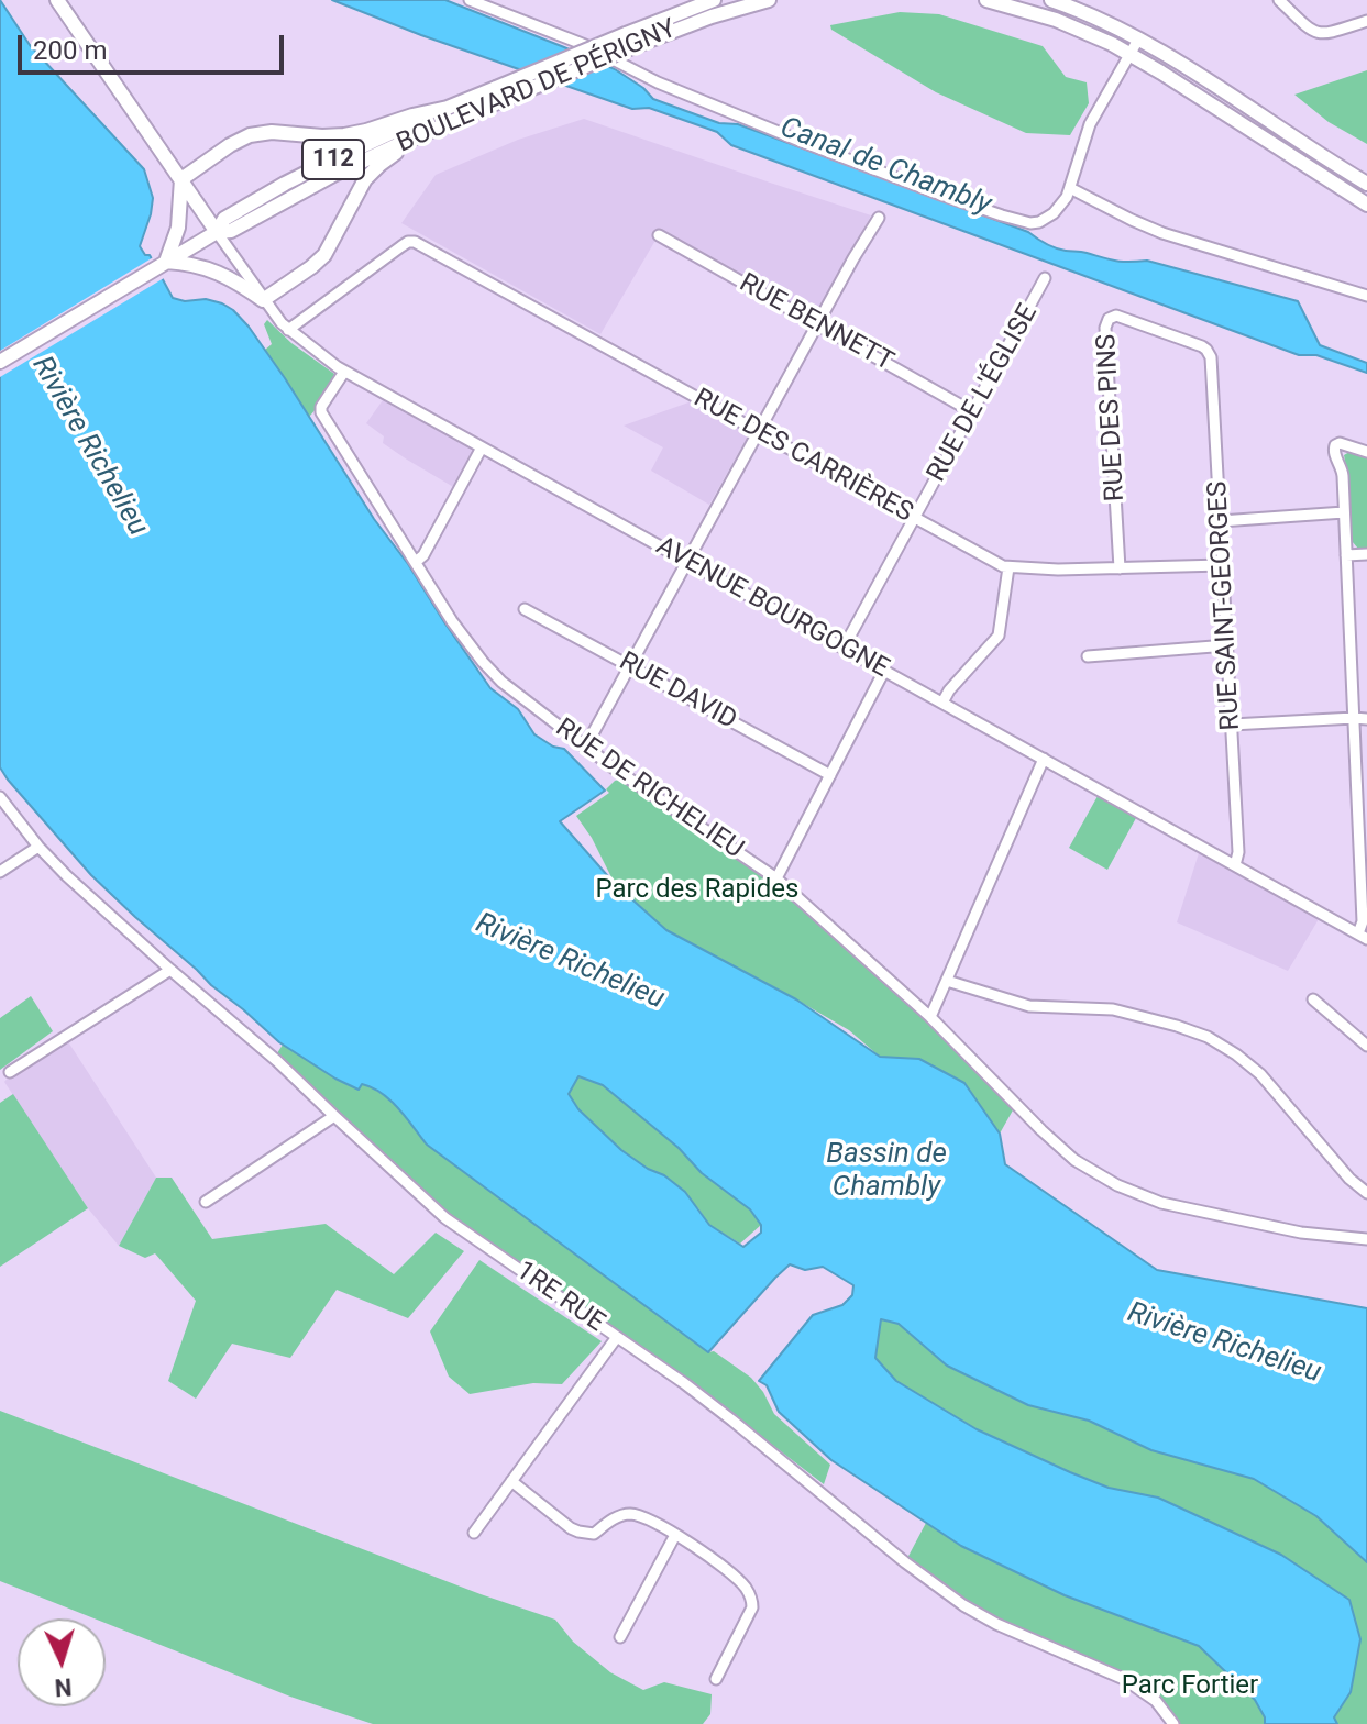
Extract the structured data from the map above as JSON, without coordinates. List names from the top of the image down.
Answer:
{
  "streets": {
    "main road": ["BOULEVARD DE PÉRIGNY", "112"],
    "street": [
      "RUE BENNETT",
      "RUE DE L'ÉGLISE",
      "RUE DES PINS",
      "RUE DES CARRIÈRES",
      "RUE SAINT-GEORGES",
      "AVENUE BOURGOGNE",
      "RUE DAVID",
      "RUE DE RICHELIEU",
      "1RE RUE"
    ]
  },
  "crossings": [
    ["BOULEVARD DE PÉRIGNY", "AVENUE BOURGOGNE"],
    ["RUE BENNETT", "RUE DE L'ÉGLISE"],
    ["RUE DE L'ÉGLISE", "RUE DES CARRIÈRES"],
    ["RUE DE L'ÉGLISE", "AVENUE BOURGOGNE"],
    ["RUE DES PINS", "RUE DES CARRIÈRES"],
    ["RUE DES PINS", "RUE SAINT-GEORGES"],
    ["RUE DES CARRIÈRES", "RUE SAINT-GEORGES"],
    ["RUE DES CARRIÈRES", "AVENUE BOURGOGNE"],
    ["RUE SAINT-GEORGES", "AVENUE BOURGOGNE"],
    ["AVENUE BOURGOGNE", "RUE DE RICHELIEU"]
  ],
  "water": ["Canal de Chambly", "Rivière Richelieu", "Bassin de Chambly"],
  "parks": ["Parc des Rapides", "Parc Fortier"],
  "scale_bar": "200 m",
  "north": "bottom"
}
